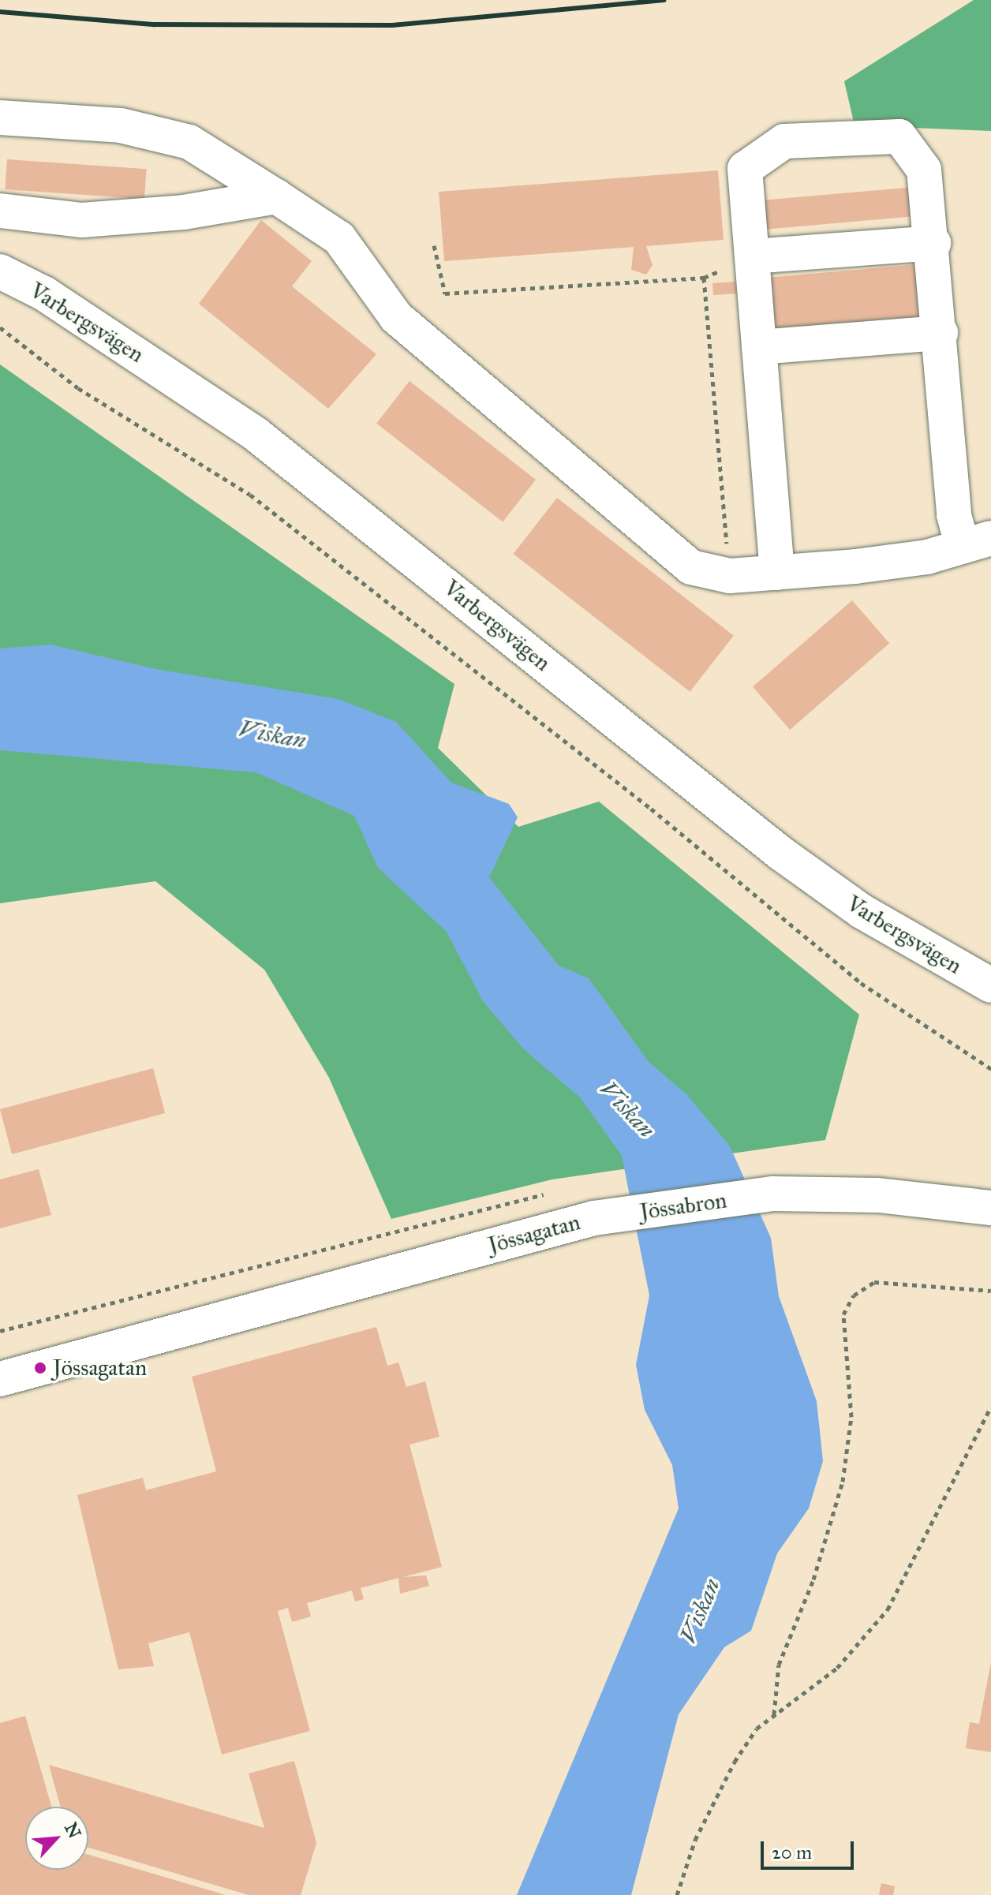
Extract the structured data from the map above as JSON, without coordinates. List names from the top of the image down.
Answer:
{
  "streets": {
    "main road": ["Varbergsvägen", "Jössabron", "Jössagatan"]
  },
  "crossings": [
    ["Jössabron", "Jössagatan"]
  ],
  "water": ["Viskan"],
  "places": ["Jössagatan"],
  "scale_bar": "20 m",
  "north": "top right"
}
